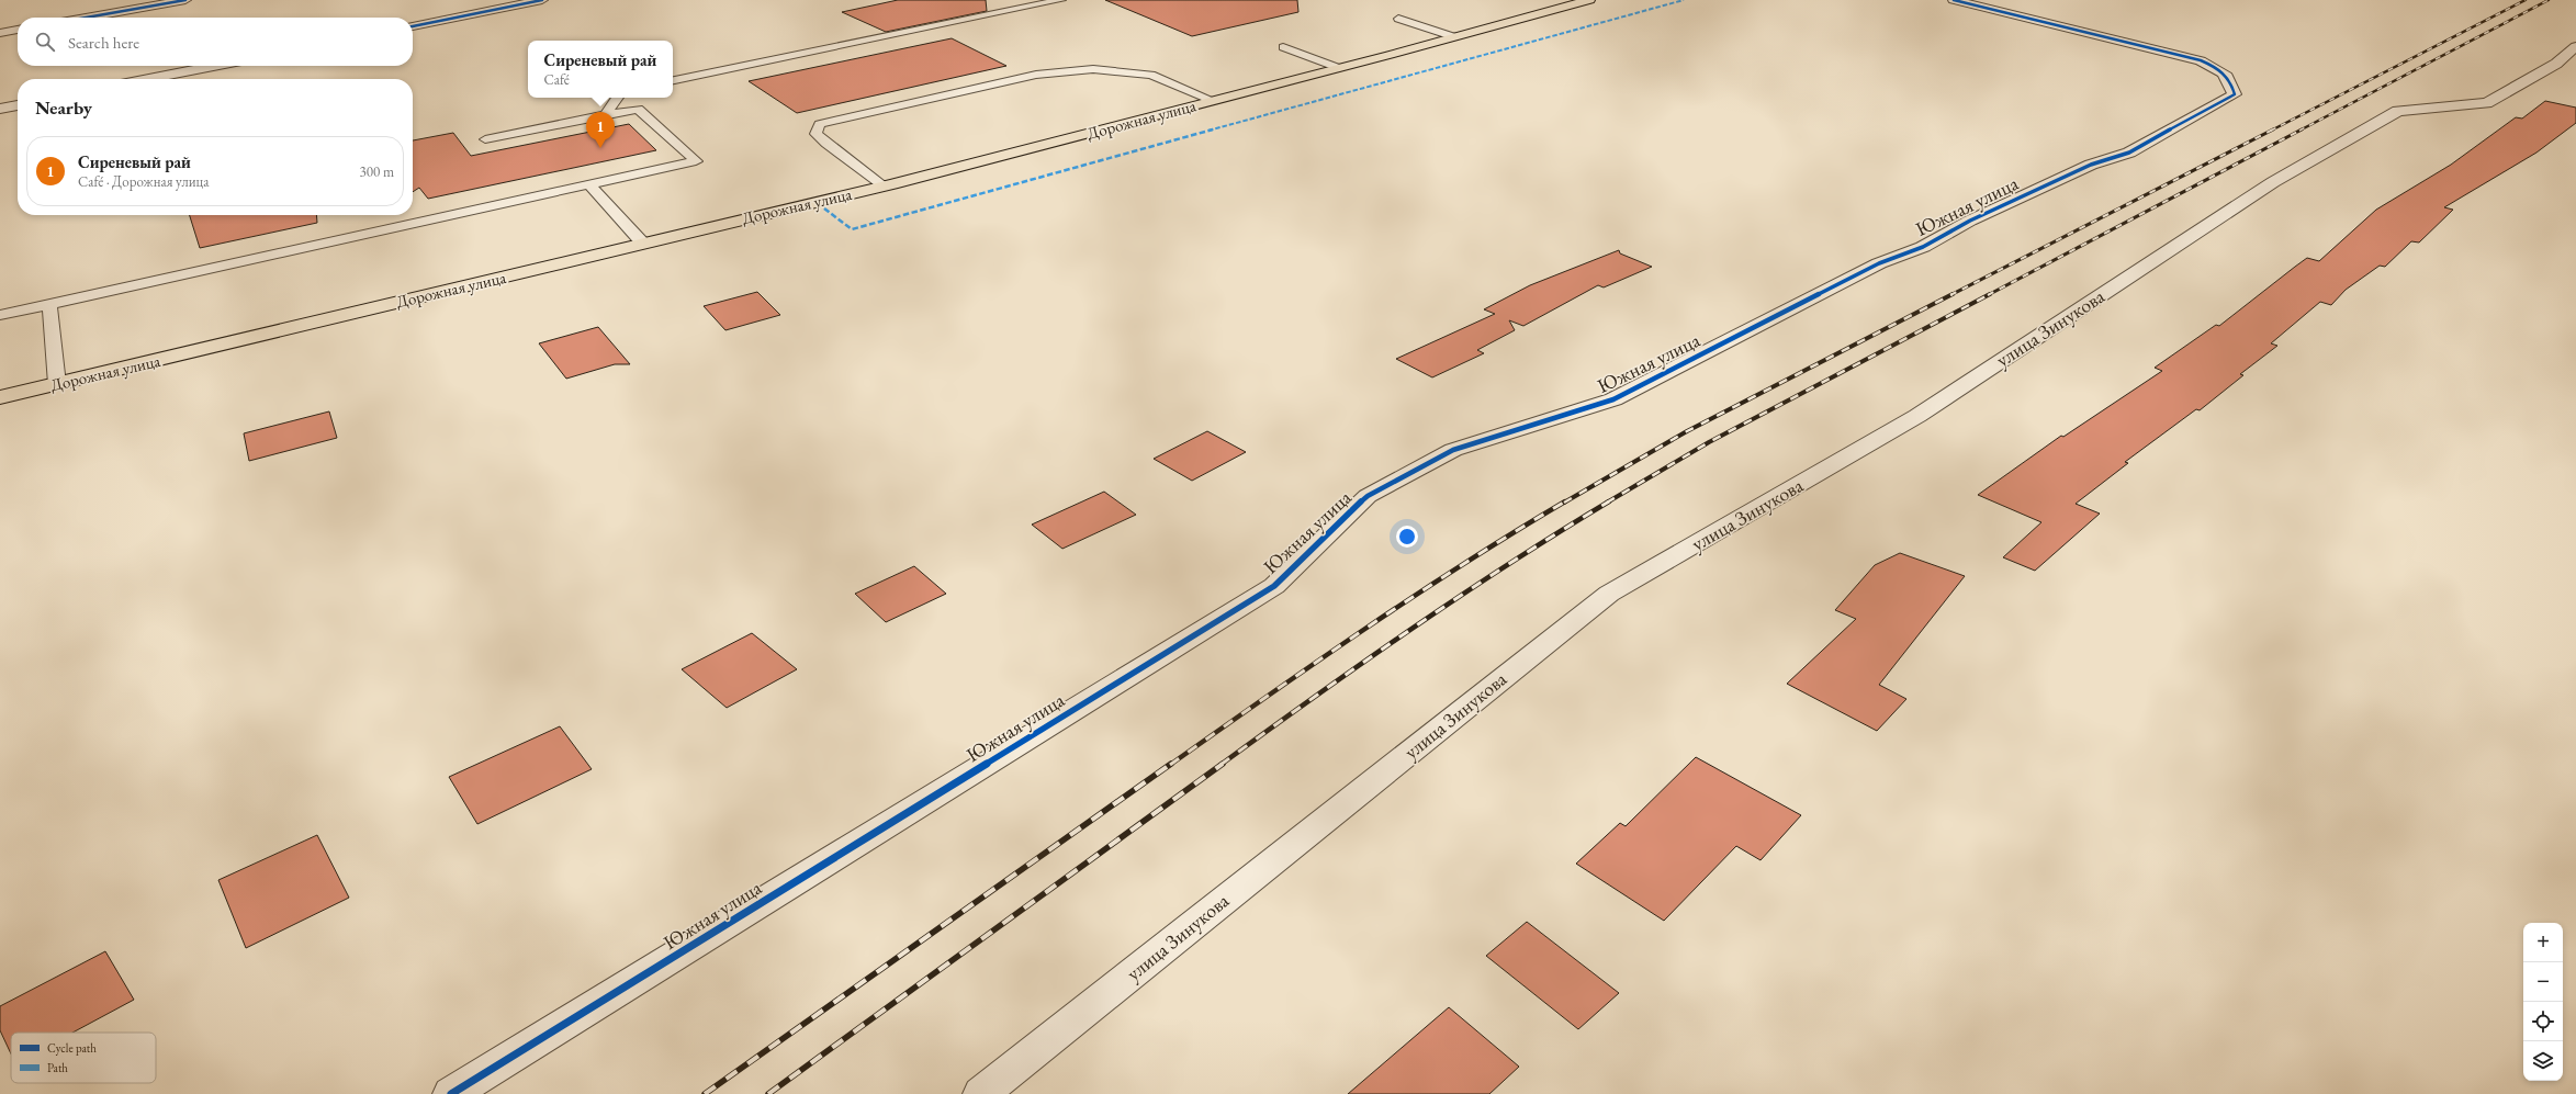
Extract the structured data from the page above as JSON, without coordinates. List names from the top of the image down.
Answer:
{
  "streets": {
    "main road": ["Дорожная улица"],
    "street": ["Южная улица", "улица Зинукова"]
  },
  "legend": ["Cycle path", "Path"],
  "page": {
    "search": "Search here",
    "popup": ["Сиреневый рай", "Café"],
    "heading": "Nearby",
    "pins": "1",
    "list": [
      {
        "mark": "1",
        "name": "Сиреневый рай",
        "note": "Café · Дорожная улица",
        "value": "300 m"
      }
    ],
    "map_buttons": ["+", "−"]
  }
}
